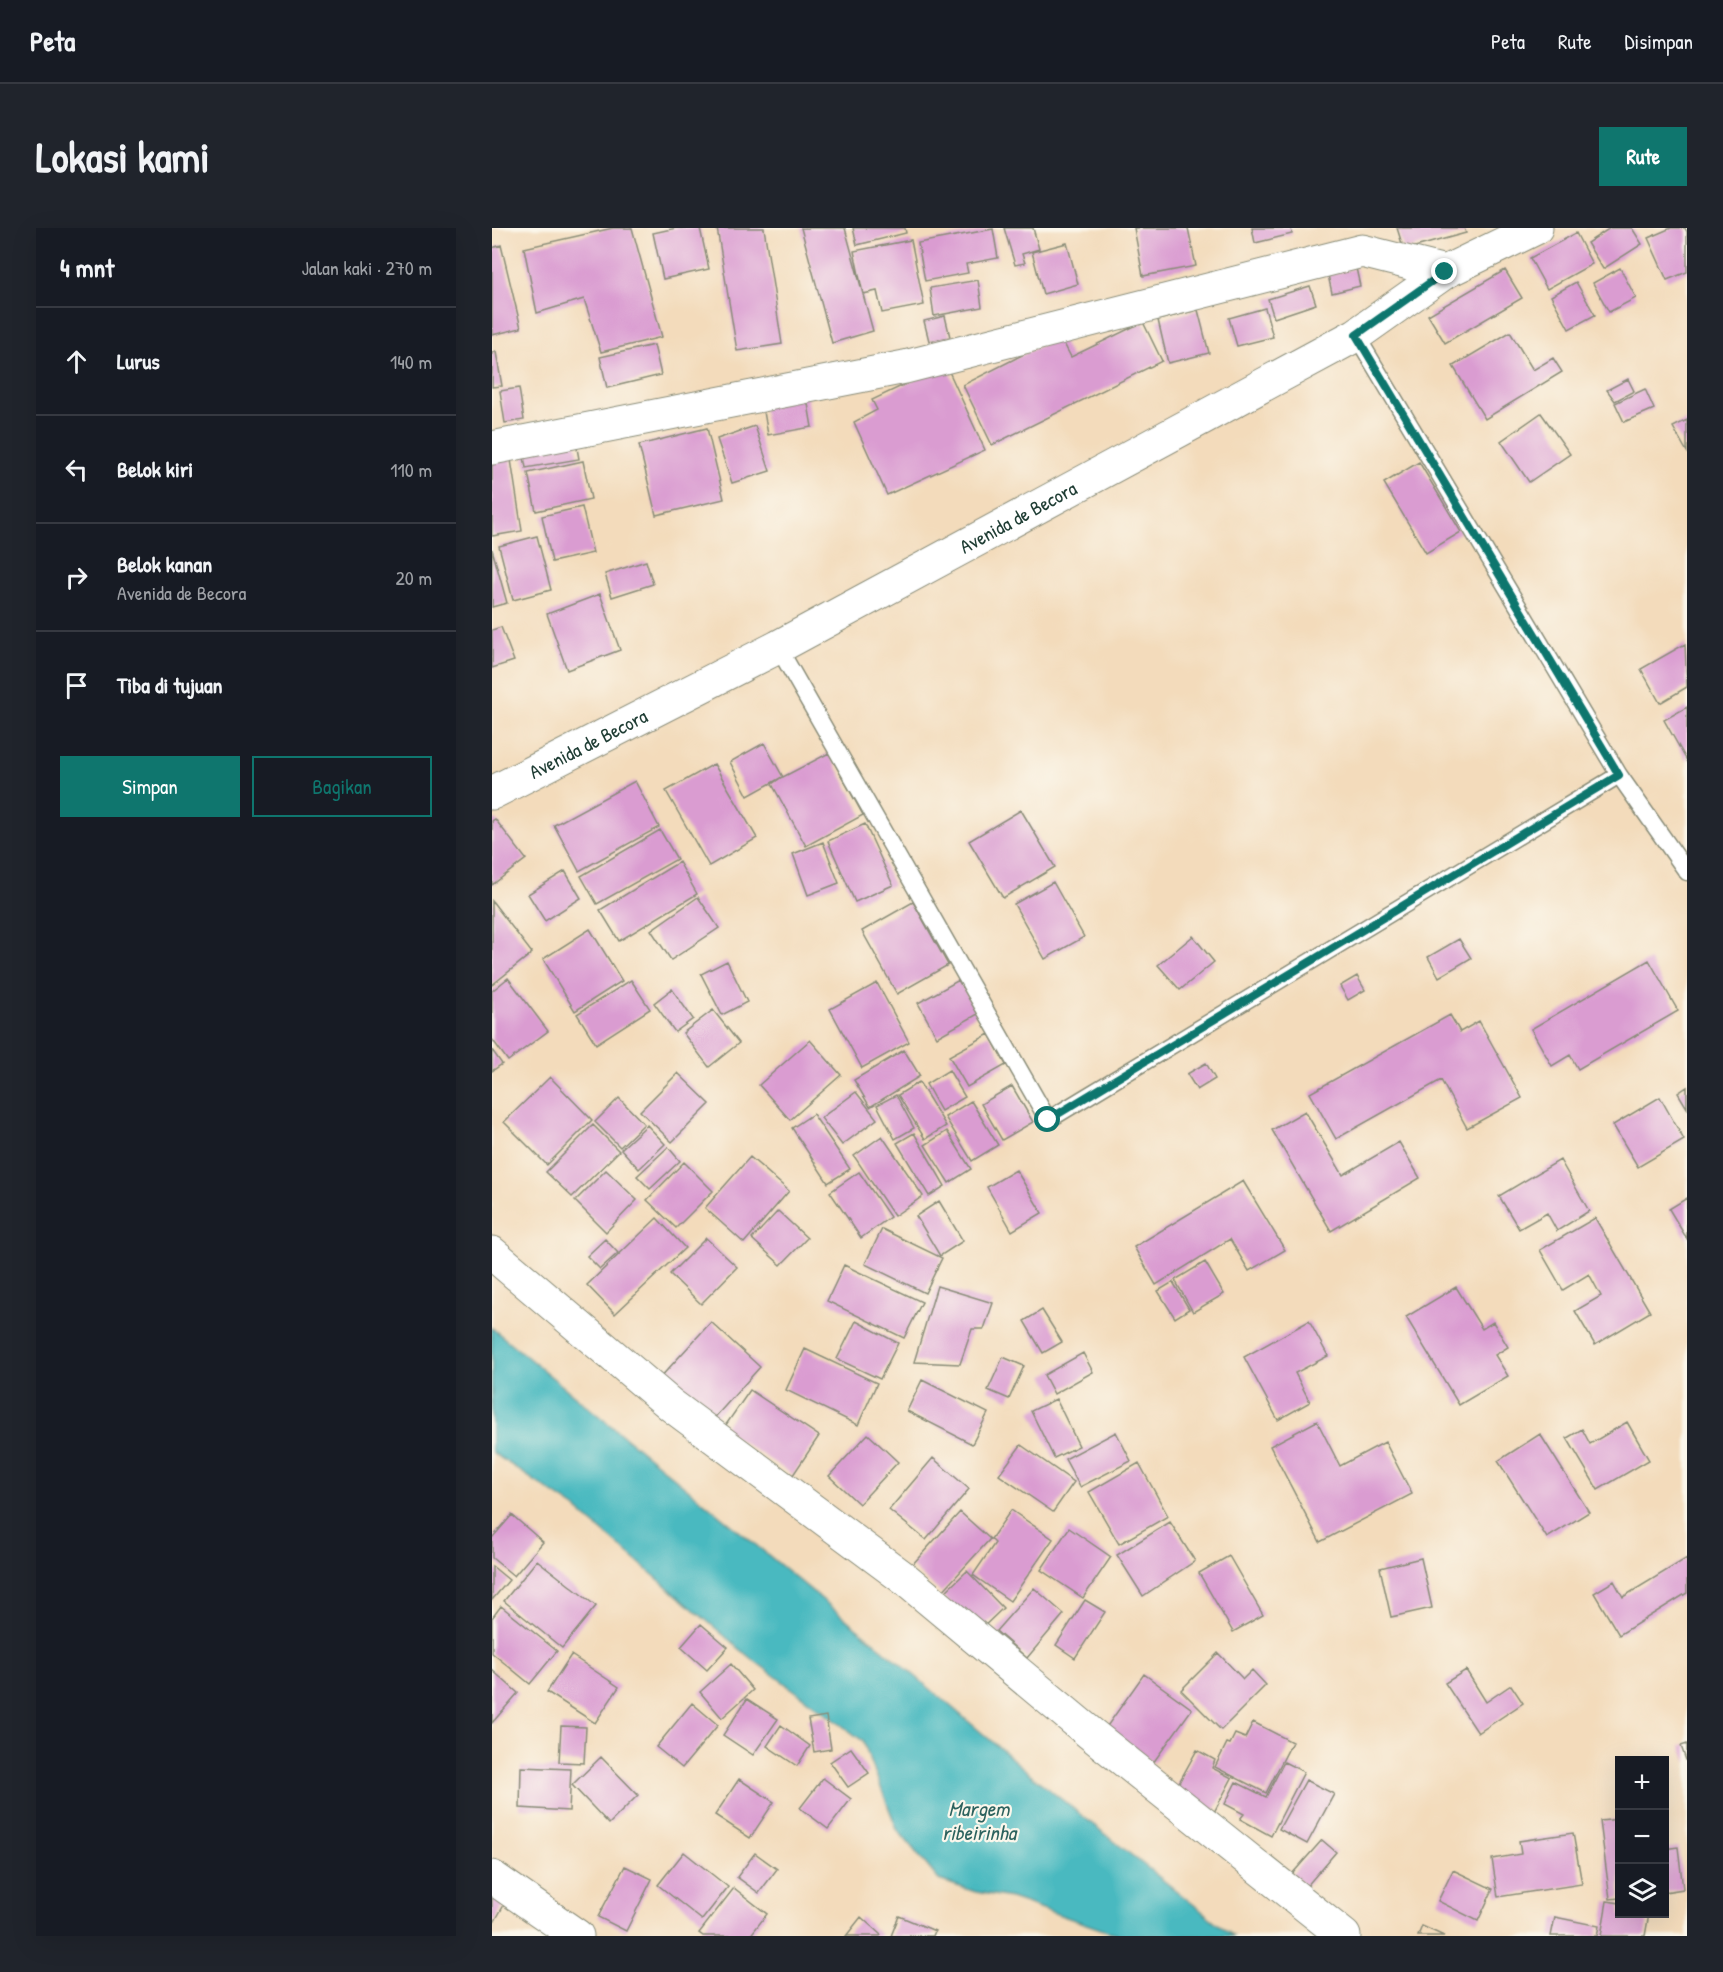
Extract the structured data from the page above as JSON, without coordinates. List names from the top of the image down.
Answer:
{
  "streets": {
    "street": ["Avenida de Becora"]
  },
  "water": ["Margem ribeirinha"],
  "page": {
    "header": "Peta",
    "nav": ["Peta", "Rute", "Disimpan"],
    "buttons": [
      "Rute",
      ["Simpan", "Bagikan"]
    ],
    "title": "Lokasi kami",
    "heading": ["4 mnt", "Jalan kaki · 270 m"],
    "list": [
      ["Lurus", "140 m"],
      ["Belok kiri", "110 m"],
      ["Belok kanan", "Avenida de Becora", "20 m"],
      "Tiba di tujuan"
    ],
    "map_buttons": ["+", "−"]
  }
}
